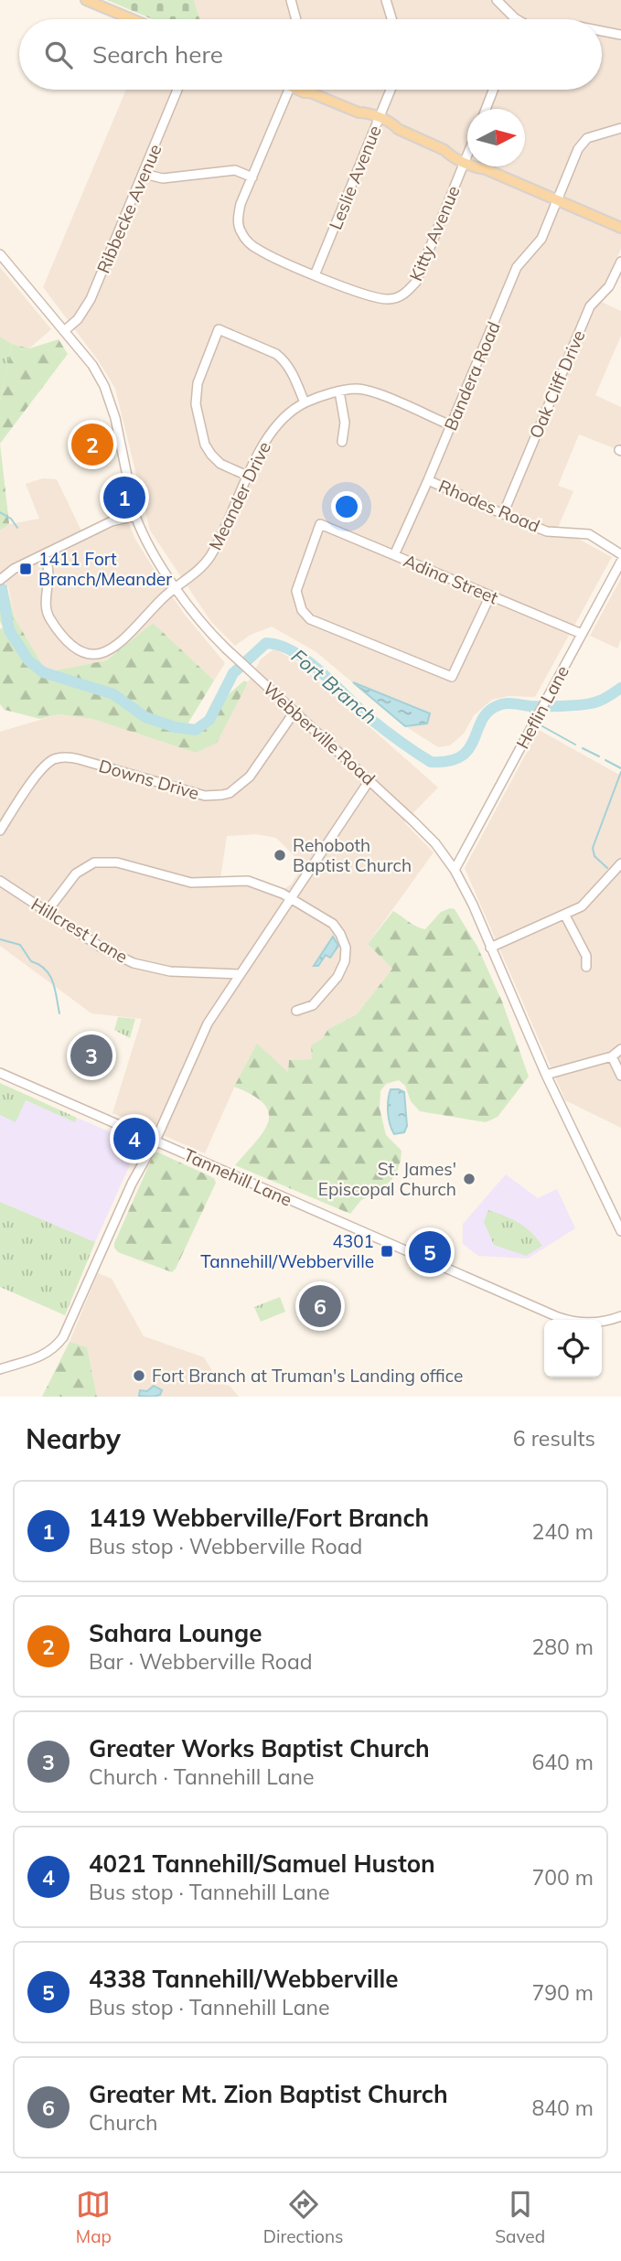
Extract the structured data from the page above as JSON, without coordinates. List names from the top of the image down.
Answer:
{
  "streets": {
    "street": [
      "Leslie Avenue",
      "Ribbecke Avenue",
      "Kitty Avenue",
      "Bandera Road",
      "Oak Cliff Drive",
      "Meander Drive",
      "Rhodes Road",
      "Adina Street",
      "Heflin Lane",
      "Webberville Road",
      "Downs Drive",
      "Hillcrest Lane",
      "Tannehill Lane"
    ]
  },
  "crossings": [
    ["Leslie Avenue", "Kitty Avenue"],
    ["Ribbecke Avenue", "Webberville Road"],
    ["Bandera Road", "Meander Drive"],
    ["Bandera Road", "Rhodes Road"],
    ["Bandera Road", "Adina Street"],
    ["Oak Cliff Drive", "Rhodes Road"],
    ["Meander Drive", "Webberville Road"],
    ["Adina Street", "Heflin Lane"],
    ["Heflin Lane", "Webberville Road"],
    ["Webberville Road", "Downs Drive"]
  ],
  "water": ["Fort Branch"],
  "places": {
    "transit": ["1411 Fort Branch/Meander", "4301 Tannehill/Webberville"],
    "other": ["Rehoboth Baptist Church", "St. James' Episcopal Church", "Fort Branch at Truman's Landing office"]
  },
  "north": "right",
  "page": {
    "search": "Search here",
    "pins": [
      "2",
      "1",
      "3",
      "4",
      "5",
      "6"
    ],
    "heading": ["Nearby", "6 results"],
    "list": [
      {
        "mark": "1",
        "name": "1419 Webberville/Fort Branch",
        "note": "Bus stop · Webberville Road",
        "value": "240 m"
      },
      {
        "mark": "2",
        "name": "Sahara Lounge",
        "note": "Bar · Webberville Road",
        "value": "280 m"
      },
      {
        "mark": "3",
        "name": "Greater Works Baptist Church",
        "note": "Church · Tannehill Lane",
        "value": "640 m"
      },
      {
        "mark": "4",
        "name": "4021 Tannehill/Samuel Huston",
        "note": "Bus stop · Tannehill Lane",
        "value": "700 m"
      },
      {
        "mark": "5",
        "name": "4338 Tannehill/Webberville",
        "note": "Bus stop · Tannehill Lane",
        "value": "790 m"
      },
      {
        "mark": "6",
        "name": "Greater Mt. Zion Baptist Church",
        "note": "Church",
        "value": "840 m"
      }
    ],
    "nav": ["Map", "Directions", "Saved"]
  }
}
